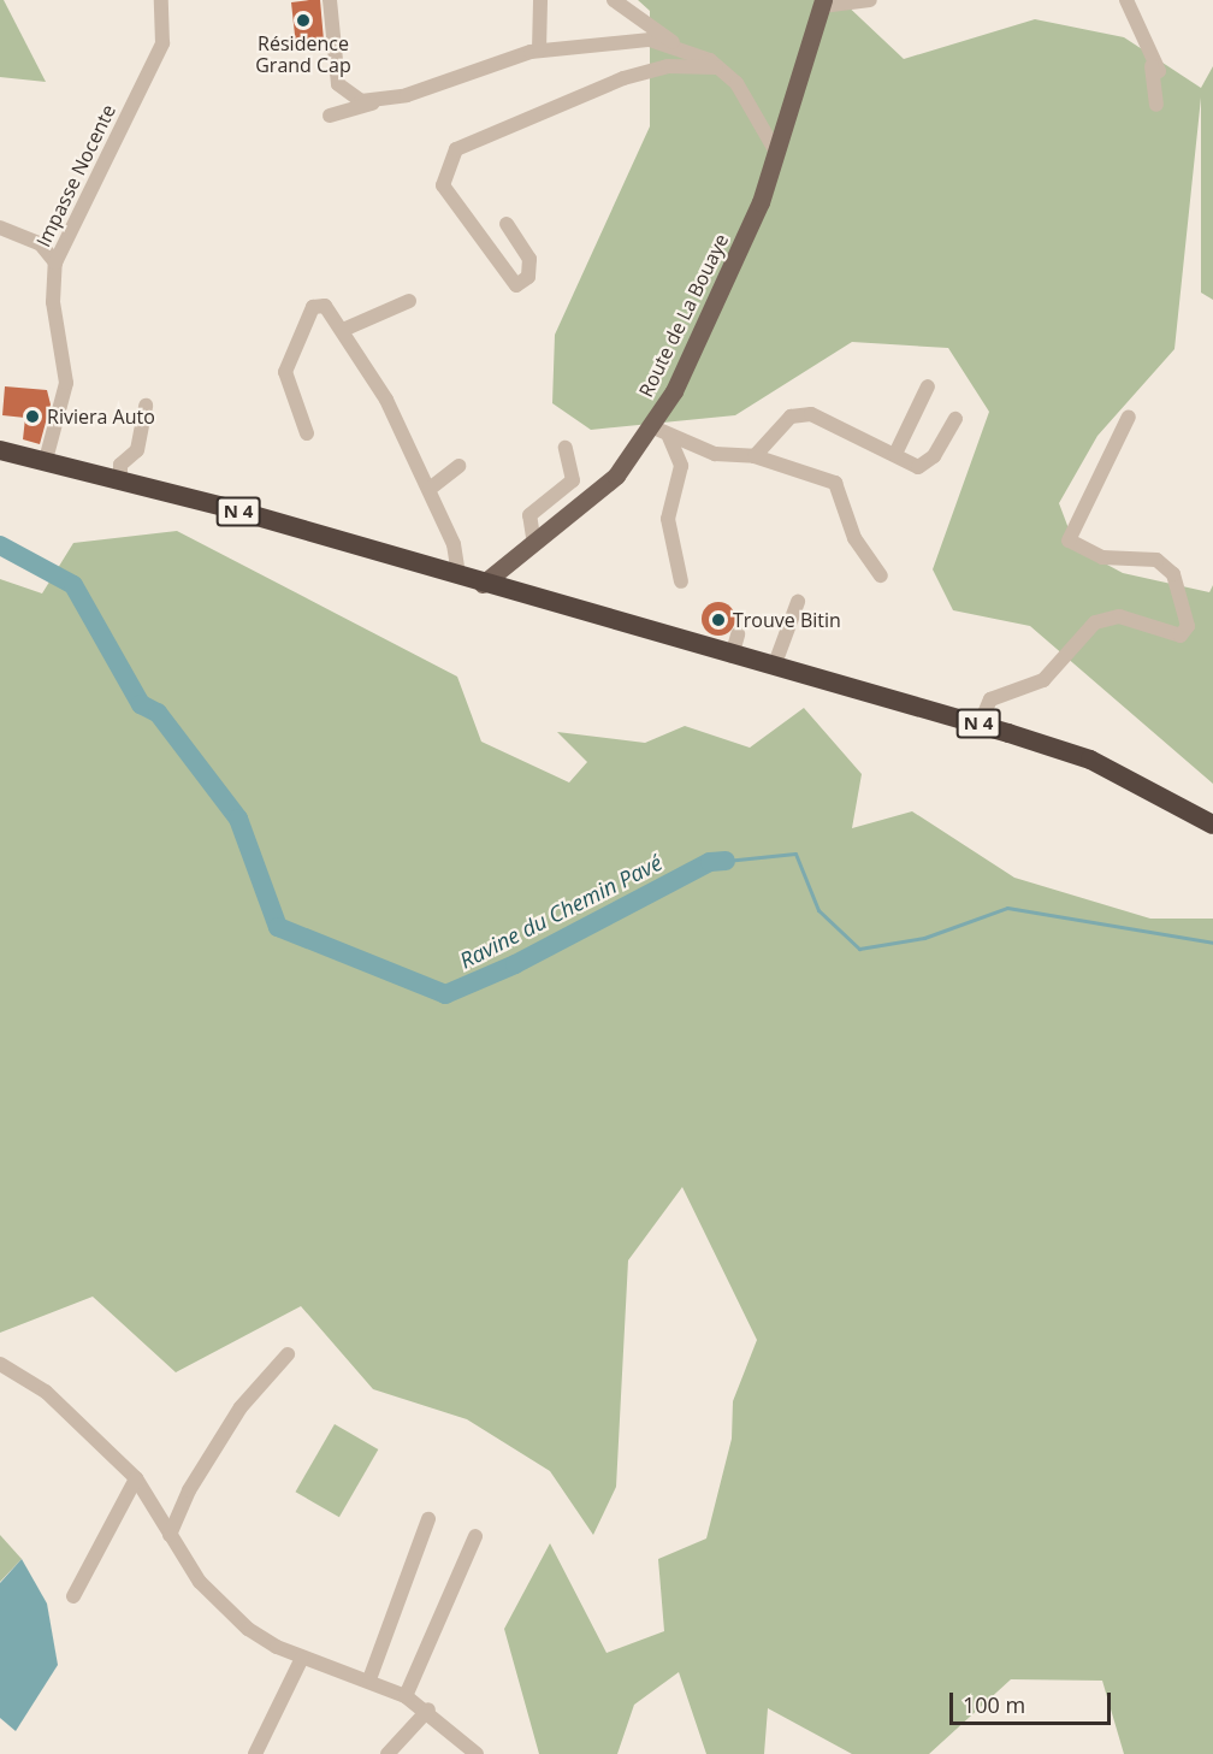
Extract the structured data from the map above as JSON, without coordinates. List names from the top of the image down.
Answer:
{
  "streets": {
    "highway": ["N 4"],
    "main road": ["Route de La Bouaye"],
    "street": ["Impasse Nocente"]
  },
  "crossings": [
    ["Impasse Nocente", "N 4"],
    ["Route de La Bouaye", "N 4"]
  ],
  "water": ["Ravine du Chemin Pavé"],
  "places": ["Résidence Grand Cap", "Riviera Auto", "Trouve Bitin"],
  "scale_bar": "100 m"
}
